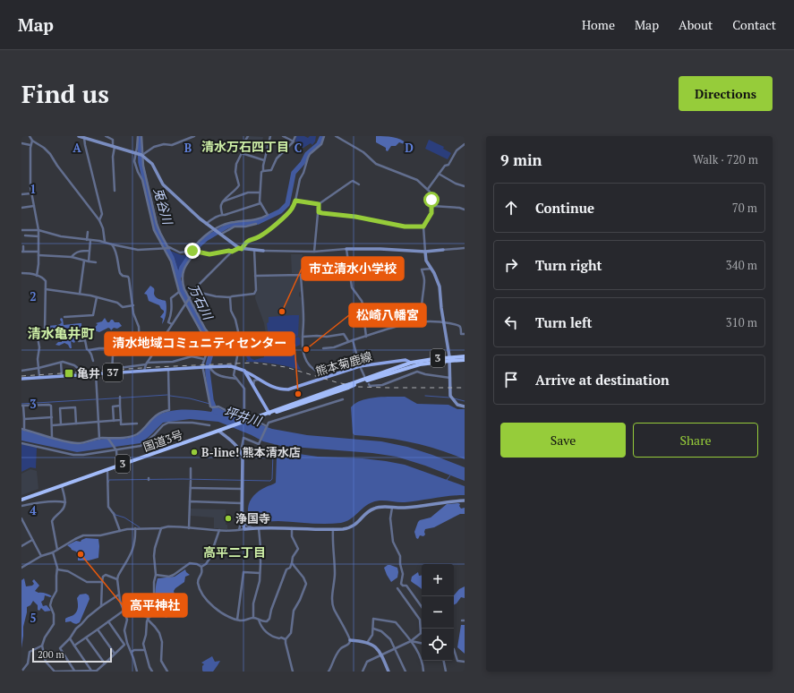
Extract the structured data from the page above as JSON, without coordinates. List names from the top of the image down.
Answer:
{
  "streets": {
    "highway": ["3", "国道3号"],
    "main road": ["熊本菊鹿線", "37"]
  },
  "crossings": [
    ["熊本菊鹿線", "国道3号"]
  ],
  "districts": ["清水万石四丁目", "清水亀井町", "高平二丁目"],
  "water": ["兎谷川", "万石川", "坪井川"],
  "places": {
    "other": [
      "市立清水小学校",
      "松崎八幡宮",
      "清水地域コミュニティセンター",
      "B-line! 熊本清水店",
      "浄国寺",
      "高平神社"
    ],
    "transit": ["亀井"]
  },
  "scale_bar": "200 m",
  "page": {
    "header": "Map",
    "nav": [
      "Home",
      "Map",
      "About",
      "Contact"
    ],
    "buttons": [
      "Directions",
      ["Save", "Share"]
    ],
    "title": "Find us",
    "heading": ["9 min", "Walk · 720 m"],
    "list": [
      ["Continue", "70 m"],
      ["Turn right", "340 m"],
      ["Turn left", "310 m"],
      "Arrive at destination"
    ],
    "map_buttons": ["+", "−"],
    "scale": "200 m"
  },
  "grid": {
    "columns": [
      "A",
      "B",
      "C",
      "D"
    ],
    "rows": [
      "1",
      "2",
      "3",
      "4",
      "5"
    ]
  }
}
